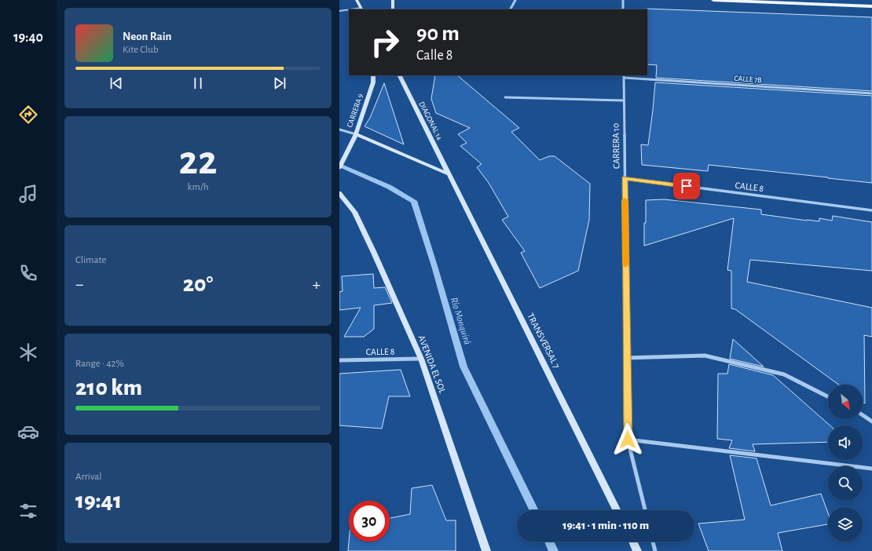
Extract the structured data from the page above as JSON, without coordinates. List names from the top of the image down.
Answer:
{
  "streets": {
    "street": [
      "CALLE 7B",
      "CARRERA 9",
      "DIAGONAL 14",
      "CARRERA 10",
      "CALLE 8",
      "TRANSVERSAL 7",
      "AVENIDA EL SOL"
    ]
  },
  "crossings": [
    ["CALLE 7B", "CARRERA 10"],
    ["DIAGONAL 14", "TRANSVERSAL 7"],
    ["CARRERA 10", "CALLE 8"],
    ["CALLE 8", "AVENIDA EL SOL"]
  ],
  "water": ["Río Monquirá"],
  "north": "bottom right",
  "page": {
    "tabs": "19:40",
    "turn": ["90 m", "Calle 8"],
    "song": ["Neon Rain", "Kite Club"],
    "tile": [
      ["22", "km/h"],
      "Climate",
      ["Range · 42%", "210 km"],
      ["Arrival", "19:41"]
    ],
    "heat": ["−", "20°", "+"],
    "limit": "30",
    "trip": "19:41 · 1 min · 110 m"
  }
}
